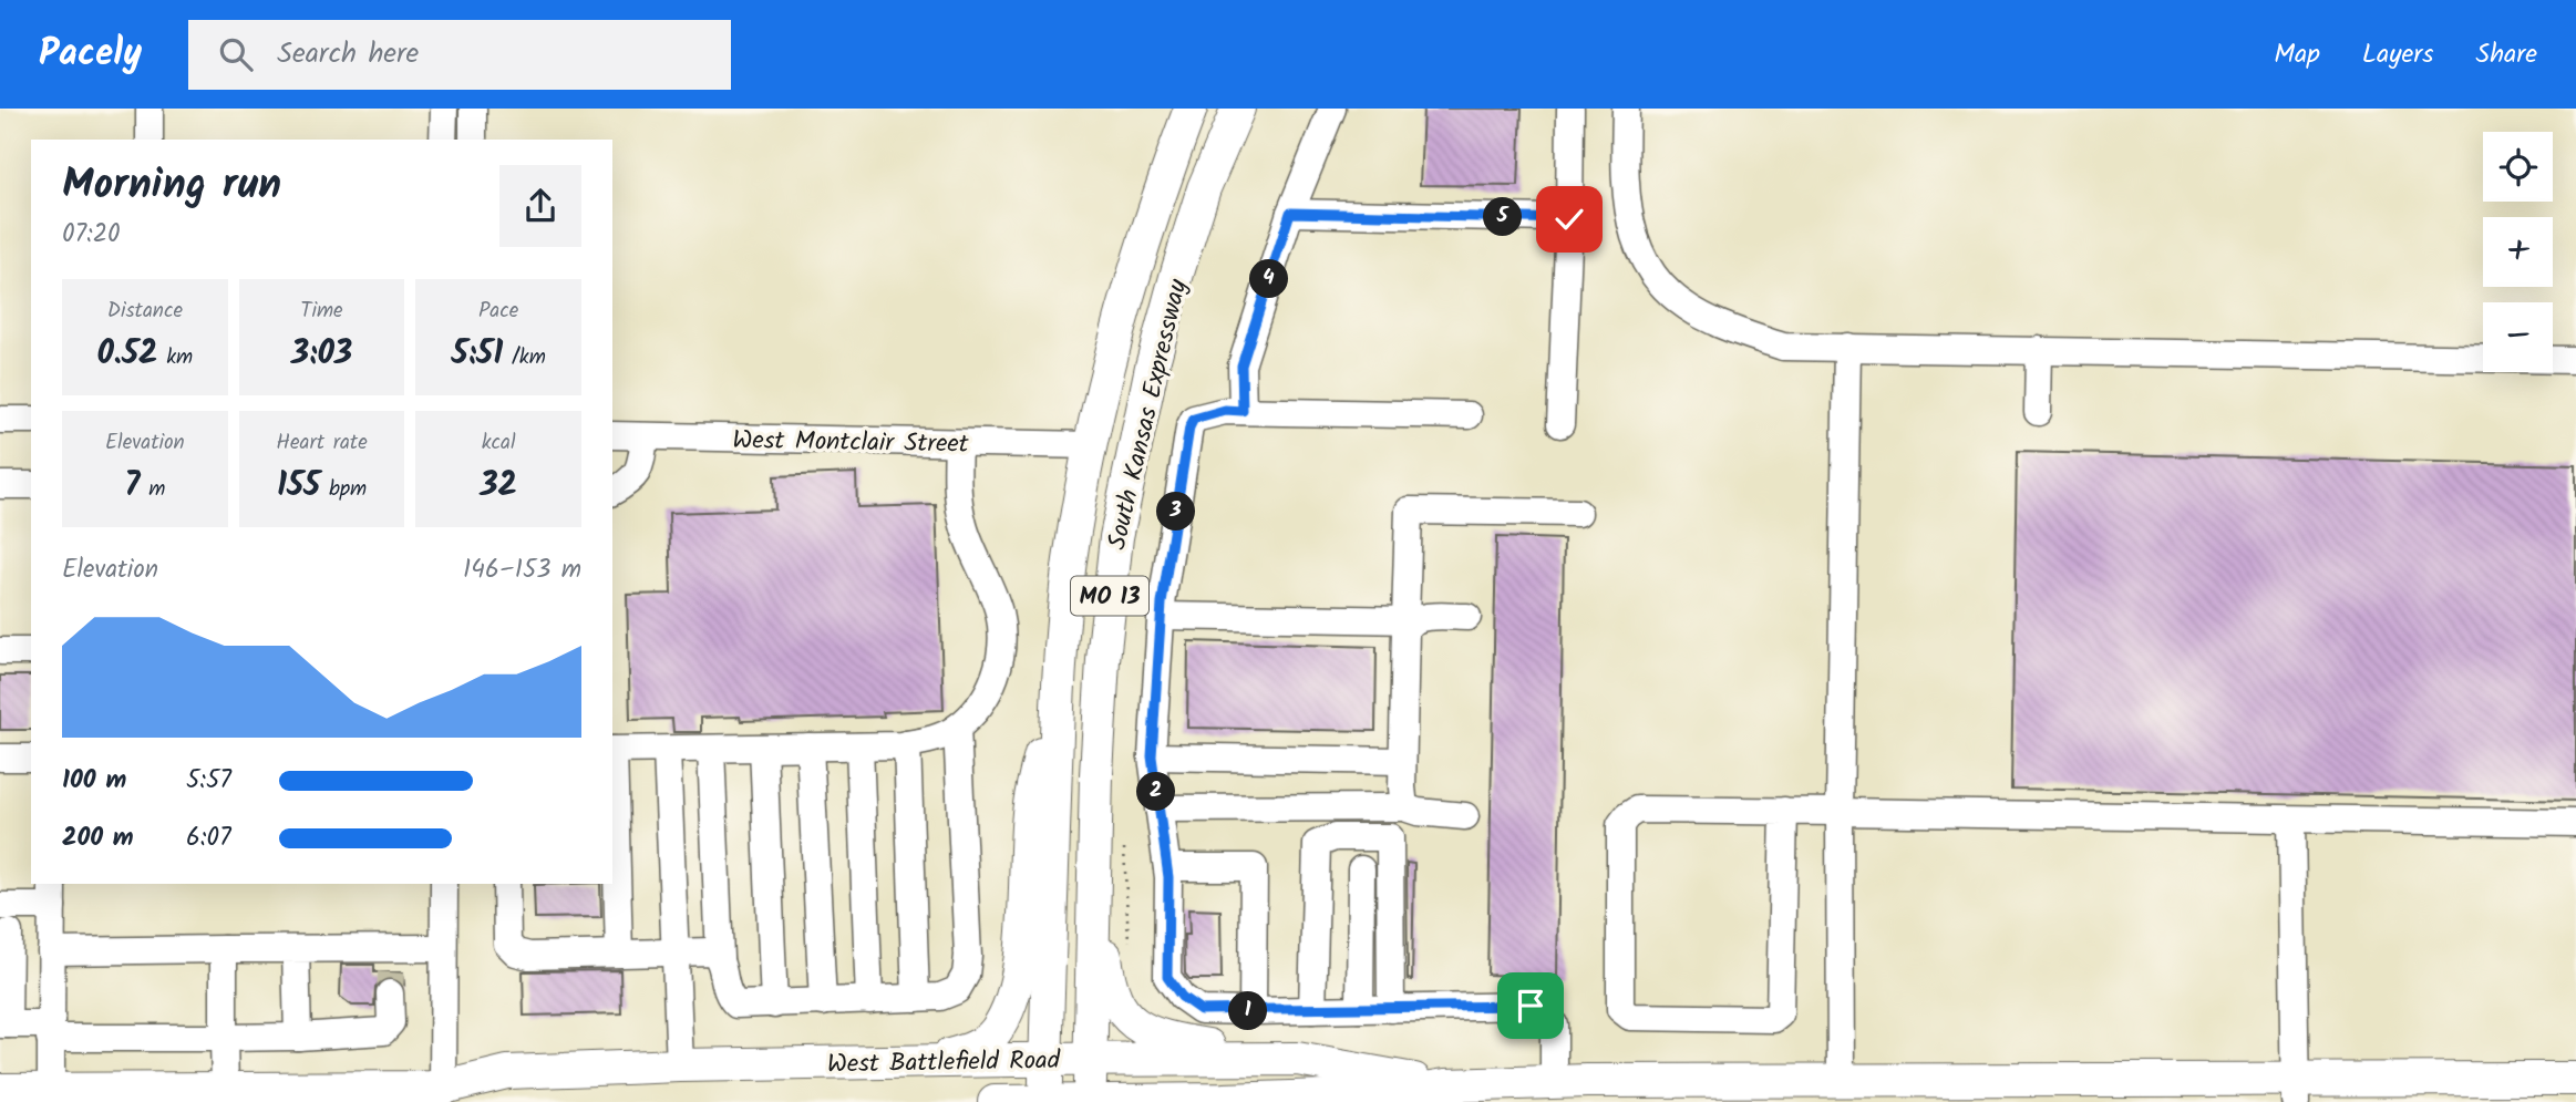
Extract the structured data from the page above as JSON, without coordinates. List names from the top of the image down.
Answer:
{
  "streets": {
    "main road": ["South Kansas Expressway", "MO 13", "West Battlefield Road"],
    "street": ["West Montclair Street"]
  },
  "crossings": [
    ["South Kansas Expressway", "West Montclair Street"],
    ["South Kansas Expressway", "West Battlefield Road"]
  ],
  "page": {
    "header": "Pacely",
    "search": "Search here",
    "nav": ["Map", "Layers", "Share"],
    "map_buttons": ["+", "−"],
    "heading": ["Morning run", "07:20"],
    "pins": [
      "5",
      "4",
      "3",
      "2",
      "1"
    ],
    "stats": [
      ["Distance", "0.52 km"],
      ["Time", "3:03"],
      ["Pace", "5:51 /km"],
      ["Elevation", "7 m"],
      ["Heart rate", "155 bpm"],
      ["kcal", "32"]
    ],
    "chart": ["Elevation", "146–153 m"],
    "list": [
      {
        "name": "100 m",
        "note": "5:57"
      },
      {
        "name": "200 m",
        "note": "6:07"
      }
    ]
  }
}
